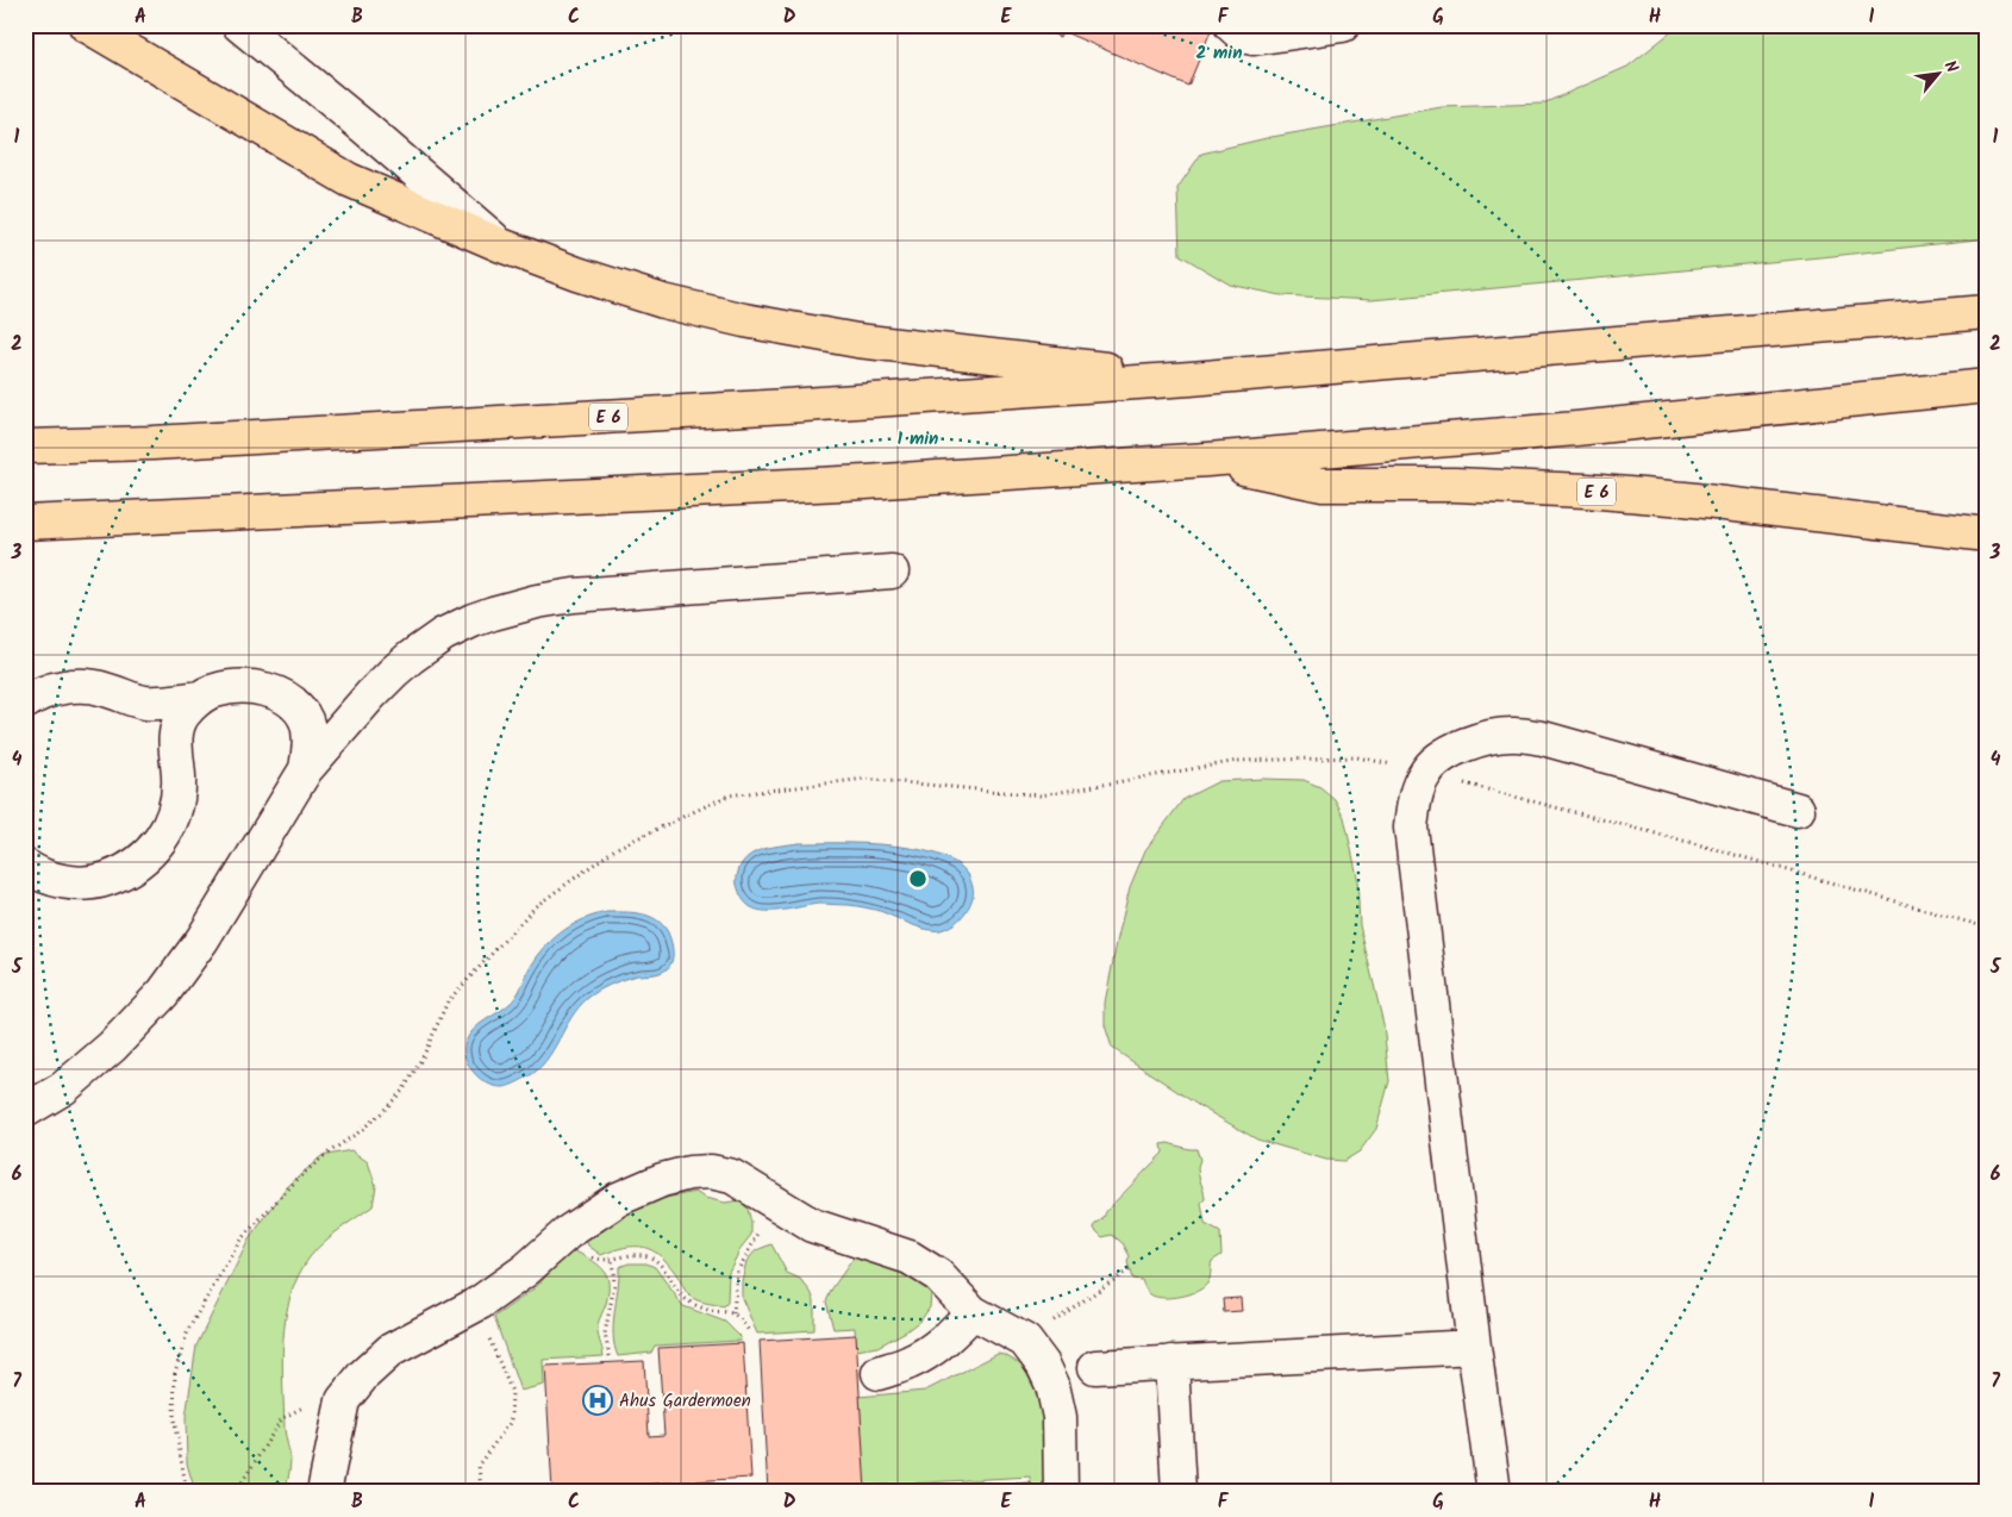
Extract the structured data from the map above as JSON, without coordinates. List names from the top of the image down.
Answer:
{
  "streets": {
    "highway": ["E 6"]
  },
  "places": {
    "hospital": ["Ahus Gardermoen"]
  },
  "north": "top right",
  "grid": {
    "columns": [
      "A",
      "B",
      "C",
      "D",
      "E",
      "F",
      "G",
      "H",
      "I"
    ],
    "rows": [
      "1",
      "2",
      "3",
      "4",
      "5",
      "6",
      "7"
    ]
  },
  "rings": ["2 min", "1 min"]
}
